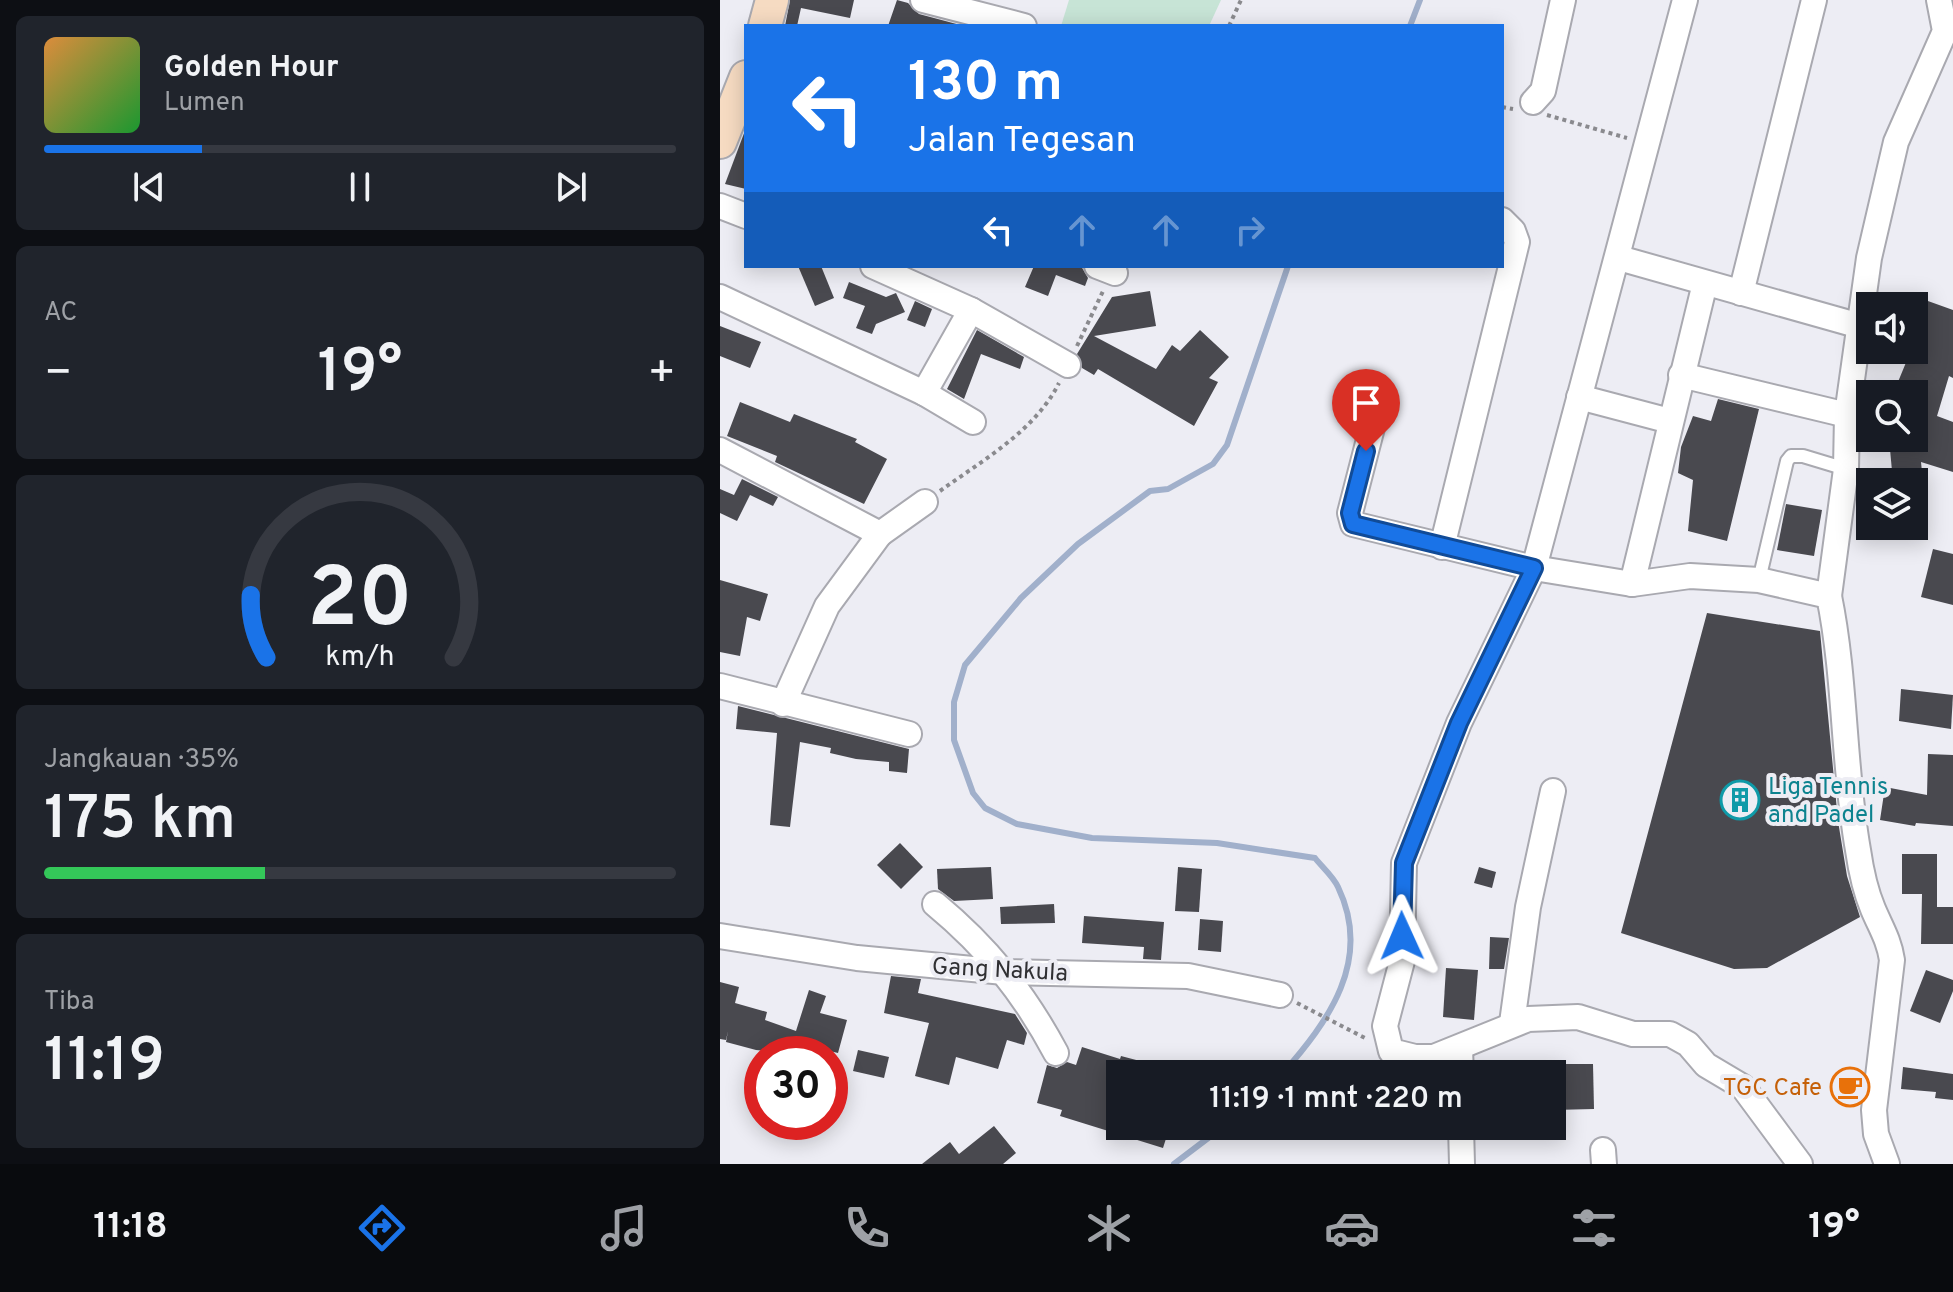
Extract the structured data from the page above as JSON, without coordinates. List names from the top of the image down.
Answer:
{
  "streets": {
    "street": ["Gang Nakula"]
  },
  "places": {
    "building": ["Liga Tennis and Padel"],
    "cafe": ["TGC Cafe"]
  },
  "page": {
    "turn": ["130 m", "Jalan Tegesan"],
    "song": ["Golden Hour", "Lumen"],
    "tile": [
      "AC",
      ["Jangkauan · 35%", "175 km"],
      ["Tiba", "11:19"]
    ],
    "heat": ["−", "19°", "+"],
    "limit": "30",
    "trip": "11:19 · 1 mnt · 220 m",
    "tabs": ["11:18", "19°"],
    "gauge": ["20", "km/h"]
  }
}
